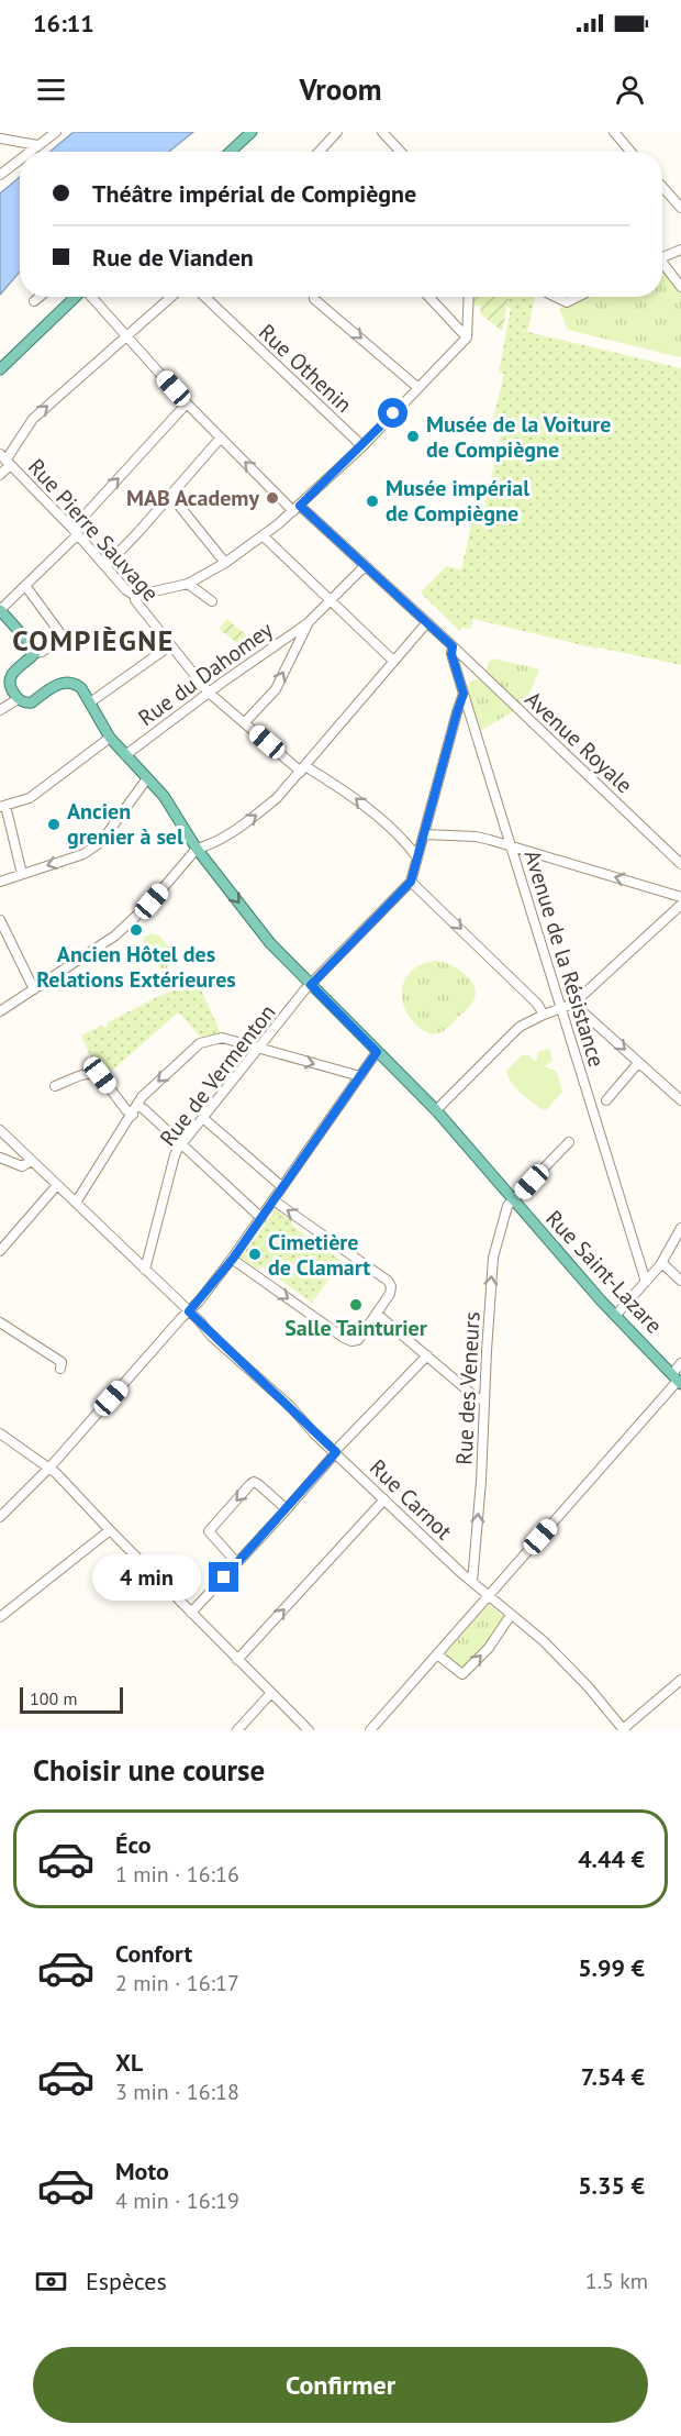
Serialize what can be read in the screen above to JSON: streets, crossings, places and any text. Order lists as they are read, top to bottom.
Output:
{
  "streets": {
    "main road": ["Rue Saint-Lazare"],
    "street": [
      "Rue Othenin",
      "Rue Pierre Sauvage",
      "Rue du Dahomey",
      "Avenue Royale",
      "Avenue de la Résistance",
      "Rue de Vermenton",
      "Rue des Veneurs",
      "Rue Carnot"
    ]
  },
  "crossings": [
    ["Rue Pierre Sauvage", "Rue du Dahomey"],
    ["Rue du Dahomey", "Rue Saint-Lazare"],
    ["Avenue Royale", "Avenue de la Résistance"],
    ["Rue de Vermenton", "Rue Saint-Lazare"],
    ["Rue de Vermenton", "Rue Carnot"],
    ["Rue Saint-Lazare", "Rue des Veneurs"],
    ["Rue des Veneurs", "Rue Carnot"]
  ],
  "one_way": ["Rue des Veneurs"],
  "districts": ["COMPIÈGNE"],
  "places": [
    "Musée de la Voiture de Compiègne",
    "MAB Academy",
    "Musée impérial de Compiègne",
    "Ancien grenier à sel",
    "Ancien Hôtel des Relations Extérieures",
    "Cimetière de Clamart",
    "Salle Tainturier"
  ],
  "scale_bar": "100 m",
  "page": {
    "status": "16:11",
    "header": "Vroom",
    "banner": ["Théâtre impérial de Compiègne", "Rue de Vianden"],
    "bubble": "4 min",
    "scale": "100 m",
    "heading": "Choisir une course",
    "list": [
      {
        "name": "Éco",
        "note": "1 min · 16:16",
        "value": "4.44 €"
      },
      {
        "name": "Confort",
        "note": "2 min · 16:17",
        "value": "5.99 €"
      },
      {
        "name": "XL",
        "note": "3 min · 16:18",
        "value": "7.54 €"
      },
      {
        "name": "Moto",
        "note": "4 min · 16:19",
        "value": "5.35 €"
      }
    ],
    "pay": ["Espèces", "1.5 km"],
    "buttons": "Confirmer"
  }
}
